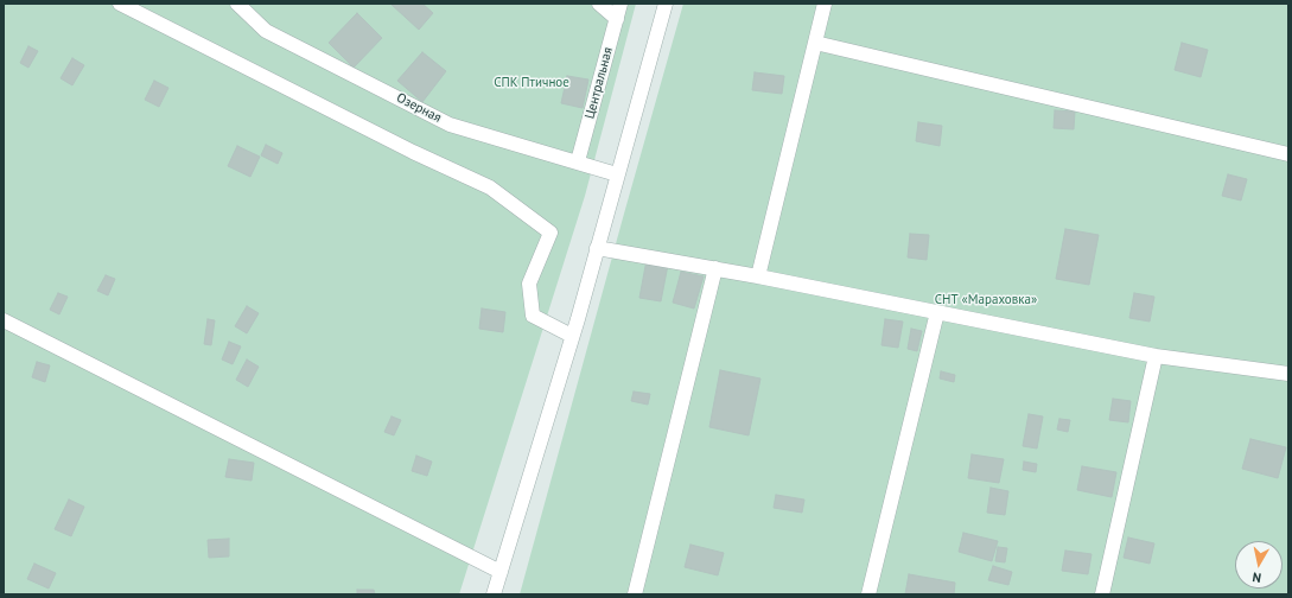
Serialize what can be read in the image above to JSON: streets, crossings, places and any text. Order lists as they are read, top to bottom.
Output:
{
  "streets": {
    "street": ["Центральная", "Озерная"]
  },
  "crossings": [
    ["Центральная", "Озерная"]
  ],
  "parks": ["СПК Птичное", "СНТ «Мараховка»"],
  "north": "bottom"
}
